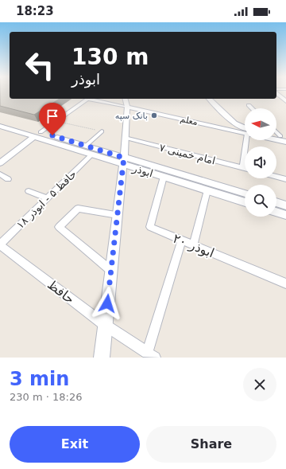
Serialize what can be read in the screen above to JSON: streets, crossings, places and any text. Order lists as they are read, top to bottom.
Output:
{
  "streets": {
    "main road": ["معلم", "ابوذر"],
    "street": [
      "امام خمینی ۷",
      "حافظ ۵ - ابوذر ۱۸",
      "ابوذر ۲۰",
      "حافظ"
    ]
  },
  "crossings": [
    ["ابوذر", "حافظ ۵ - ابوذر ۱۸"],
    ["ابوذر", "ابوذر ۲۰"],
    ["حافظ ۵ - ابوذر ۱۸", "حافظ"]
  ],
  "places": ["بانک سپه"],
  "north": "left",
  "page": {
    "status": "18:23",
    "turn": ["130 m", "ابوذر"],
    "heading": ["3 min", "230 m · 18:26"],
    "buttons": ["Exit", "Share"]
  }
}
